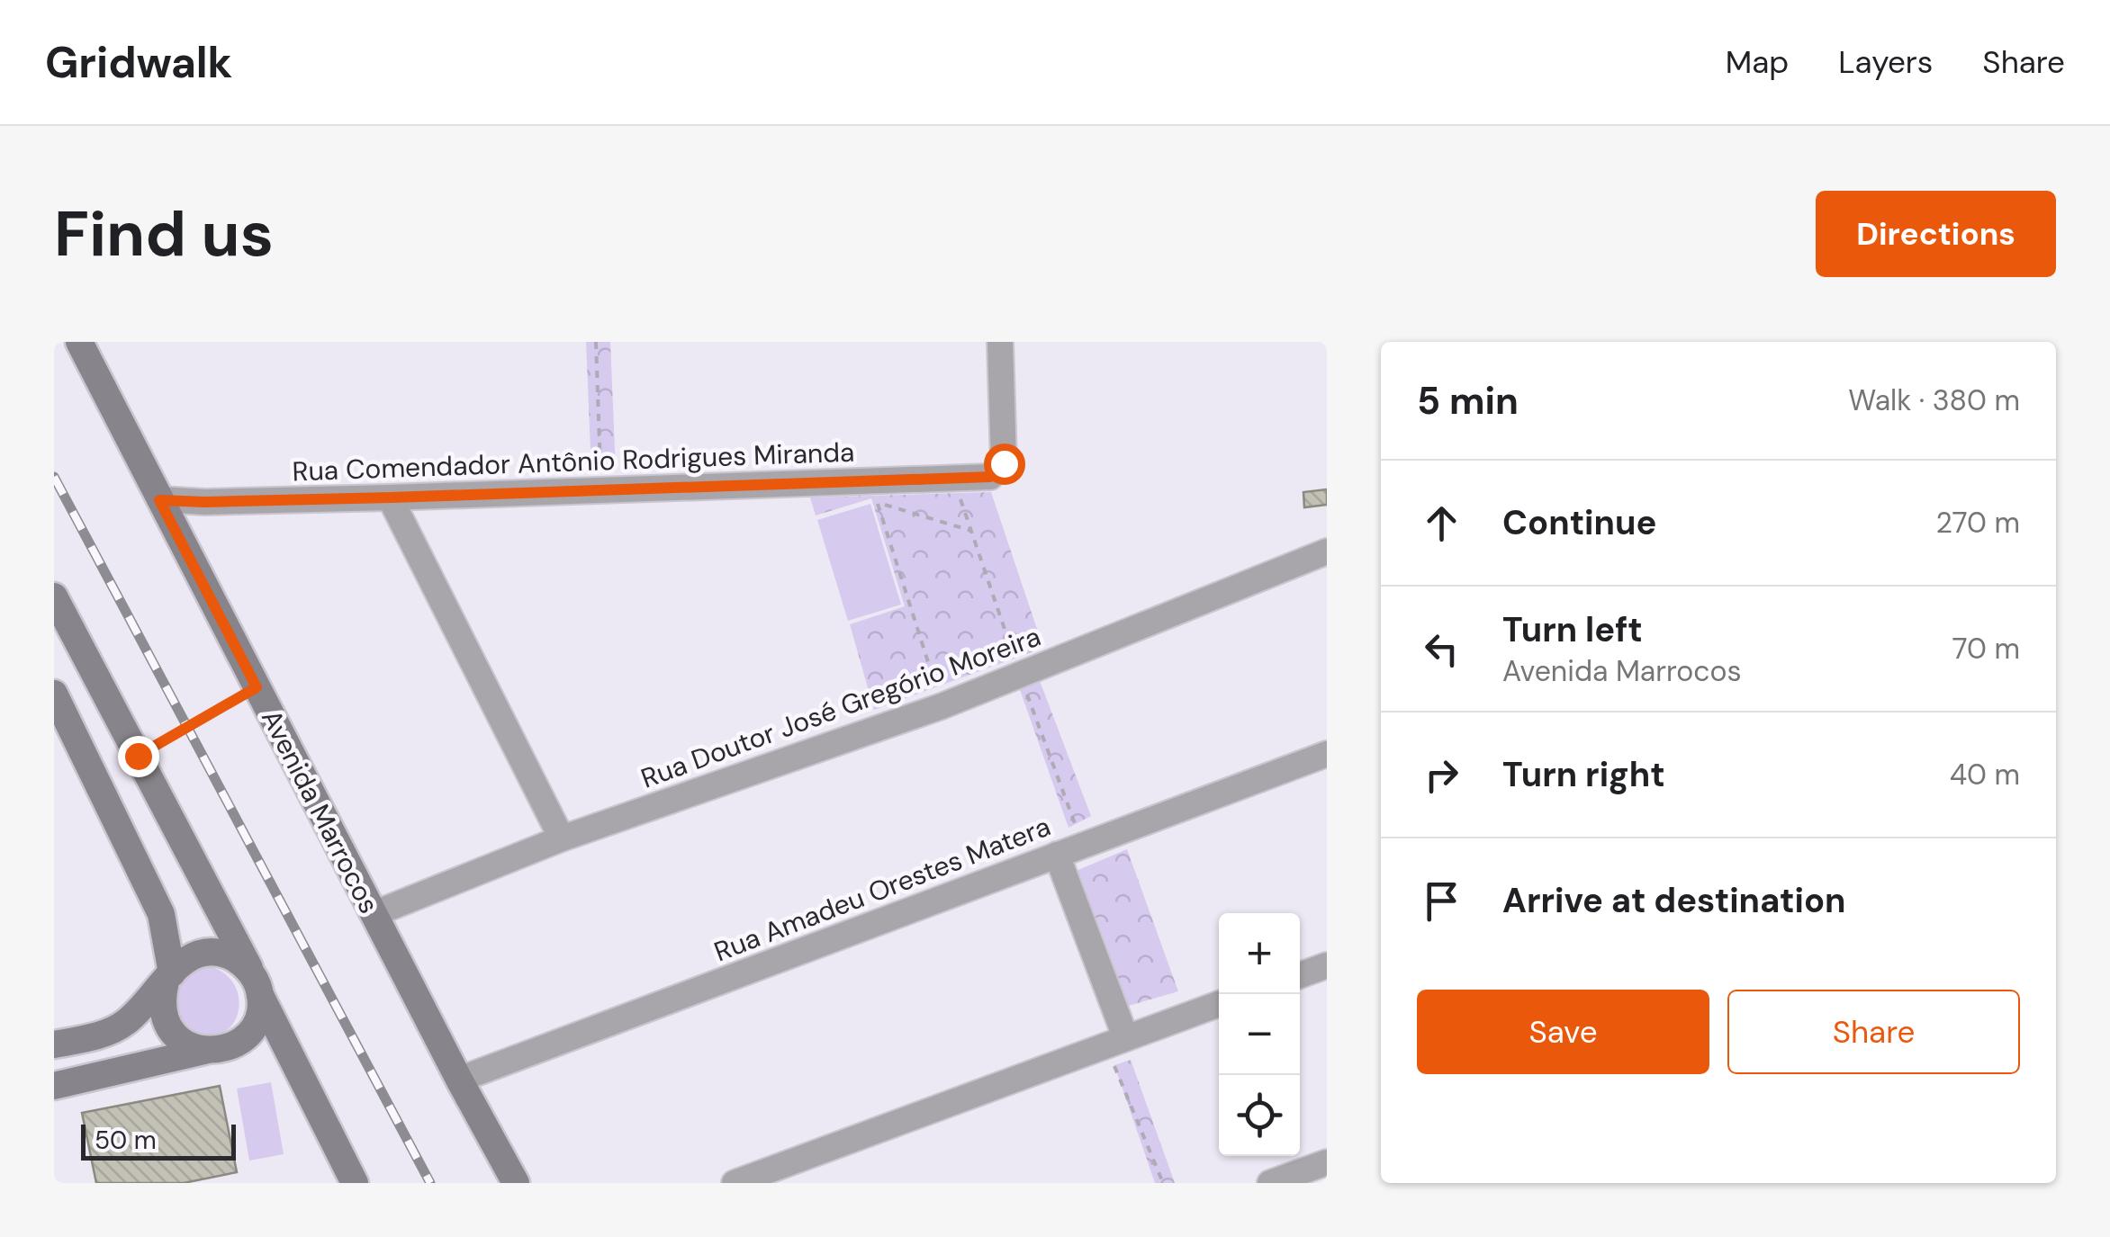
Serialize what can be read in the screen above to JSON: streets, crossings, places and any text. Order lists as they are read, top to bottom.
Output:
{
  "streets": {
    "street": [
      "Rua Comendador Antônio Rodrigues Miranda",
      "Rua Doutor José Gregório Moreira",
      "Avenida Marrocos",
      "Rua Amadeu Orestes Matera"
    ]
  },
  "crossings": [
    ["Rua Comendador Antônio Rodrigues Miranda", "Avenida Marrocos"],
    ["Rua Doutor José Gregório Moreira", "Avenida Marrocos"],
    ["Avenida Marrocos", "Rua Amadeu Orestes Matera"]
  ],
  "scale_bar": "50 m",
  "page": {
    "header": "Gridwalk",
    "nav": ["Map", "Layers", "Share"],
    "buttons": [
      "Directions",
      ["Save", "Share"]
    ],
    "title": "Find us",
    "heading": ["5 min", "Walk · 380 m"],
    "list": [
      ["Continue", "270 m"],
      ["Turn left", "Avenida Marrocos", "70 m"],
      ["Turn right", "40 m"],
      "Arrive at destination"
    ],
    "map_buttons": ["+", "−"],
    "scale": "50 m"
  }
}
